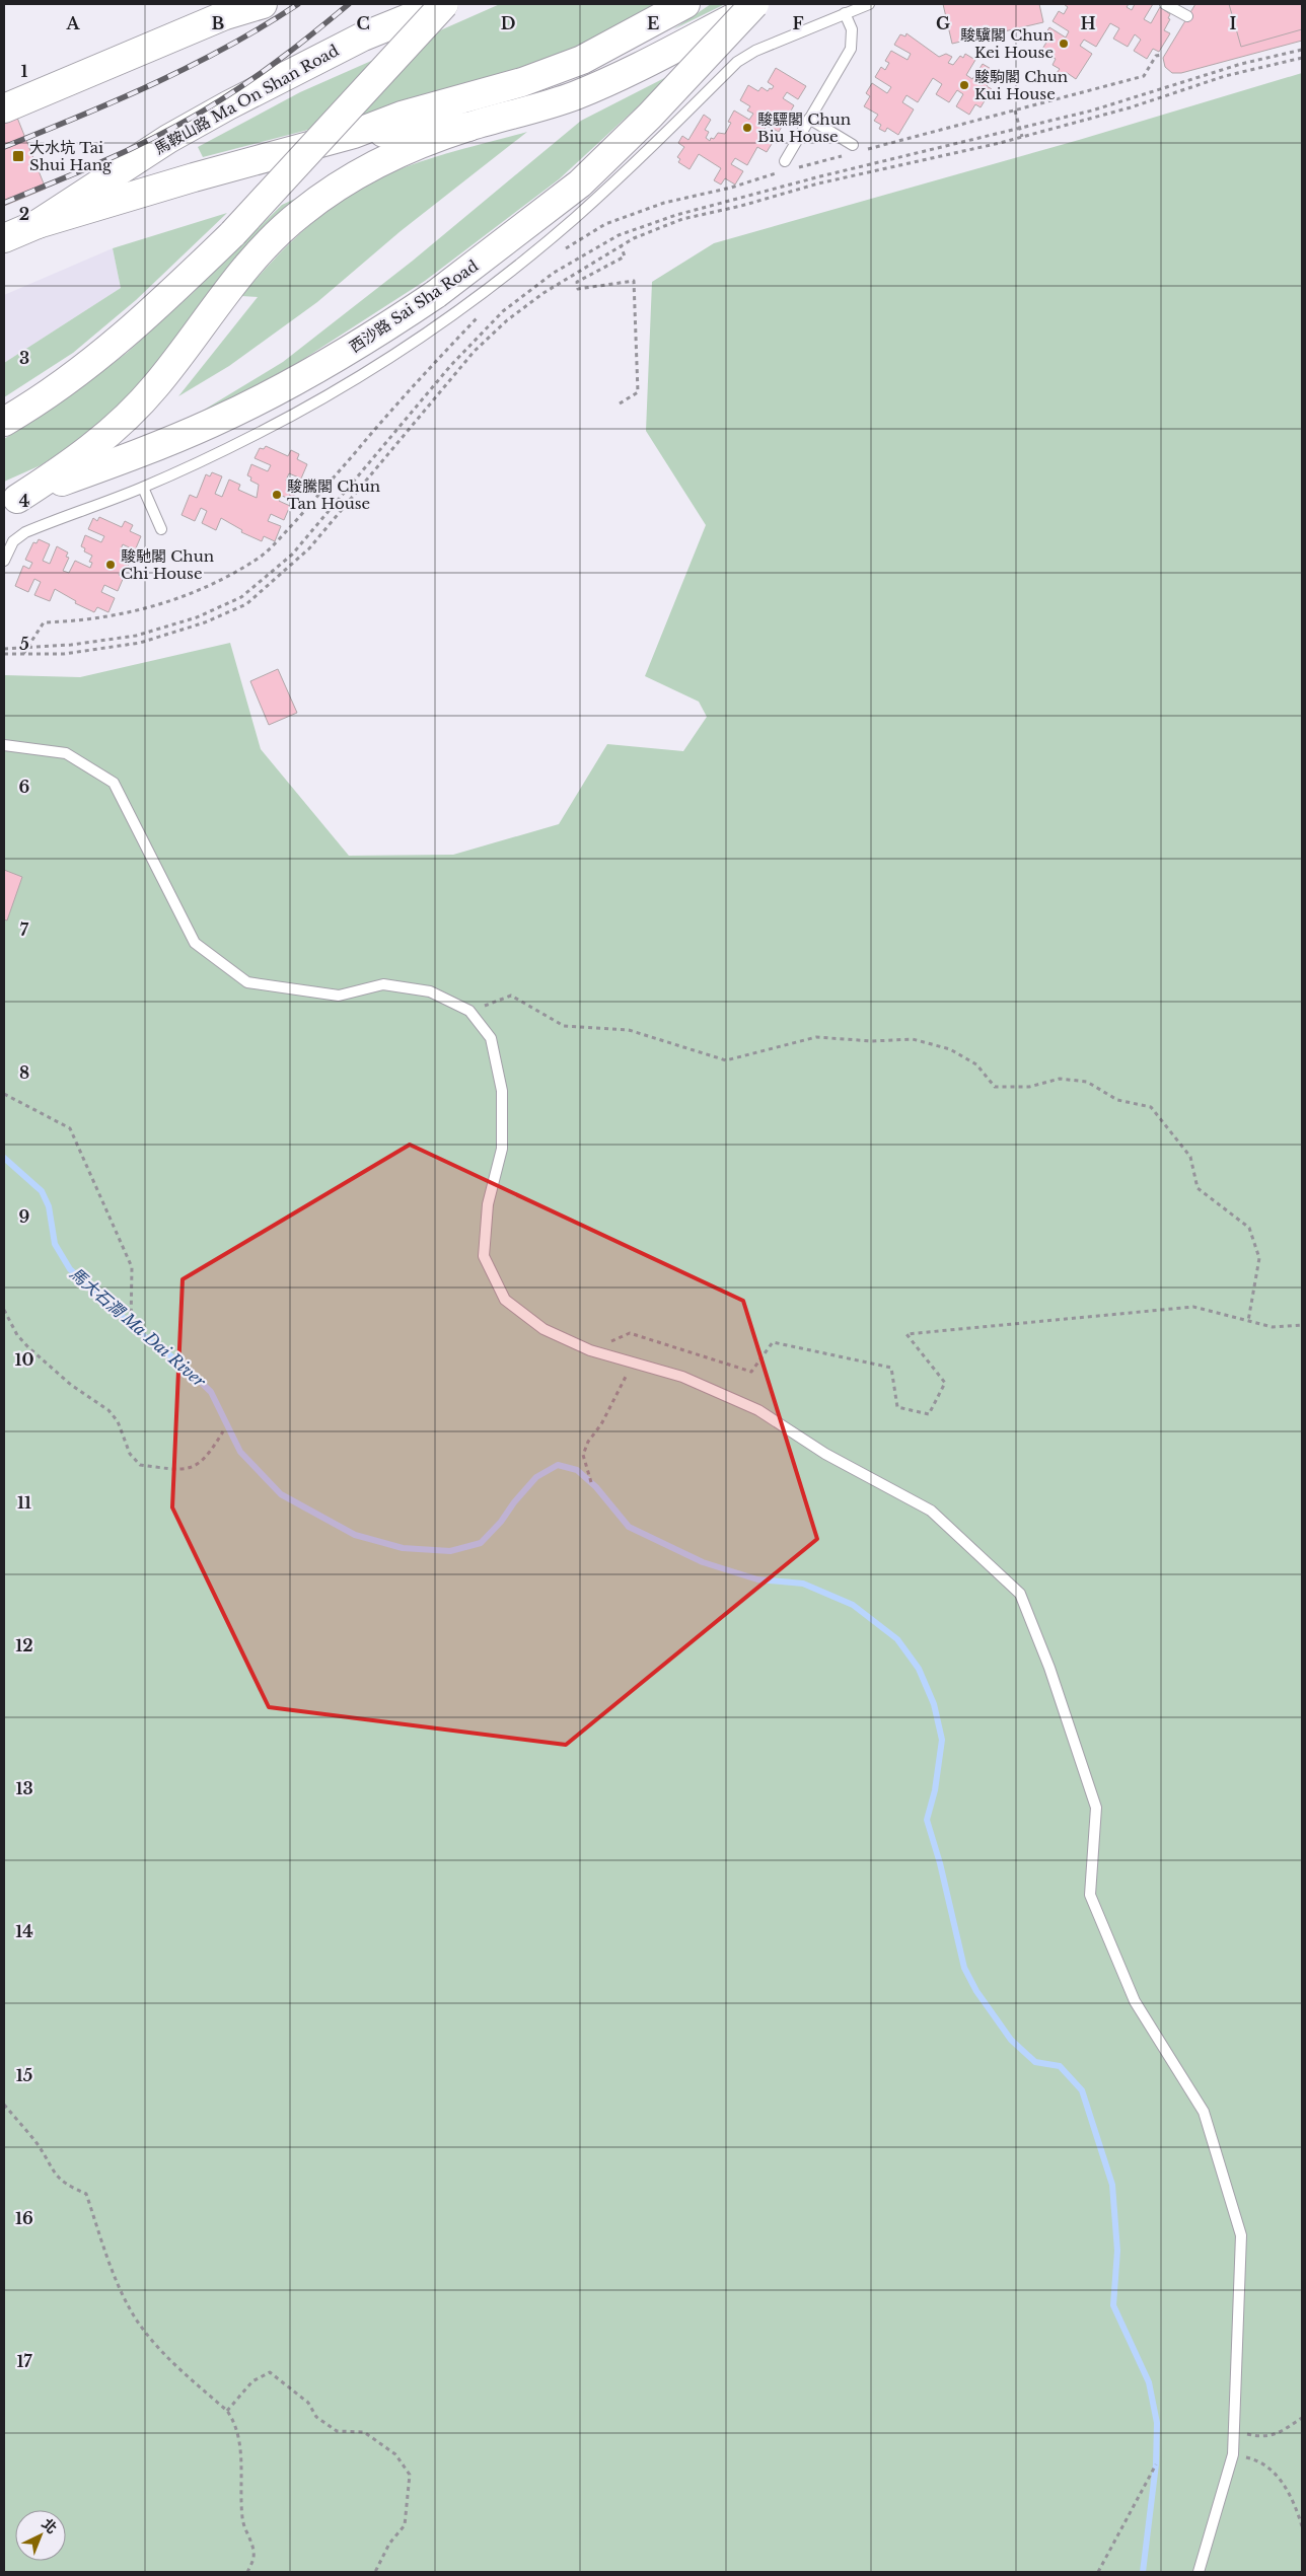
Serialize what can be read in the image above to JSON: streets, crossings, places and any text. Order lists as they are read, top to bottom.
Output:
{
  "streets": {
    "main road": ["馬鞍山路 Ma On Shan Road", "西沙路 Sai Sha Road"]
  },
  "water": ["馬大石澗 Ma Dai River"],
  "places": {
    "other": [
      "駿驥閣 Chun Kei House",
      "駿駒閣 Chun Kui House",
      "駿驃閣 Chun Biu House",
      "駿騰閣 Chun Tan House",
      "駿馳閣 Chun Chi House"
    ],
    "transit": ["大水坑 Tai Shui Hang"]
  },
  "north": "top right",
  "grid": {
    "columns": [
      "A",
      "B",
      "C",
      "D",
      "E",
      "F",
      "G",
      "H",
      "I"
    ],
    "rows": [
      "1",
      "2",
      "3",
      "4",
      "5",
      "6",
      "7",
      "8",
      "9",
      "10",
      "11",
      "12",
      "13",
      "14",
      "15",
      "16",
      "17"
    ]
  }
}
